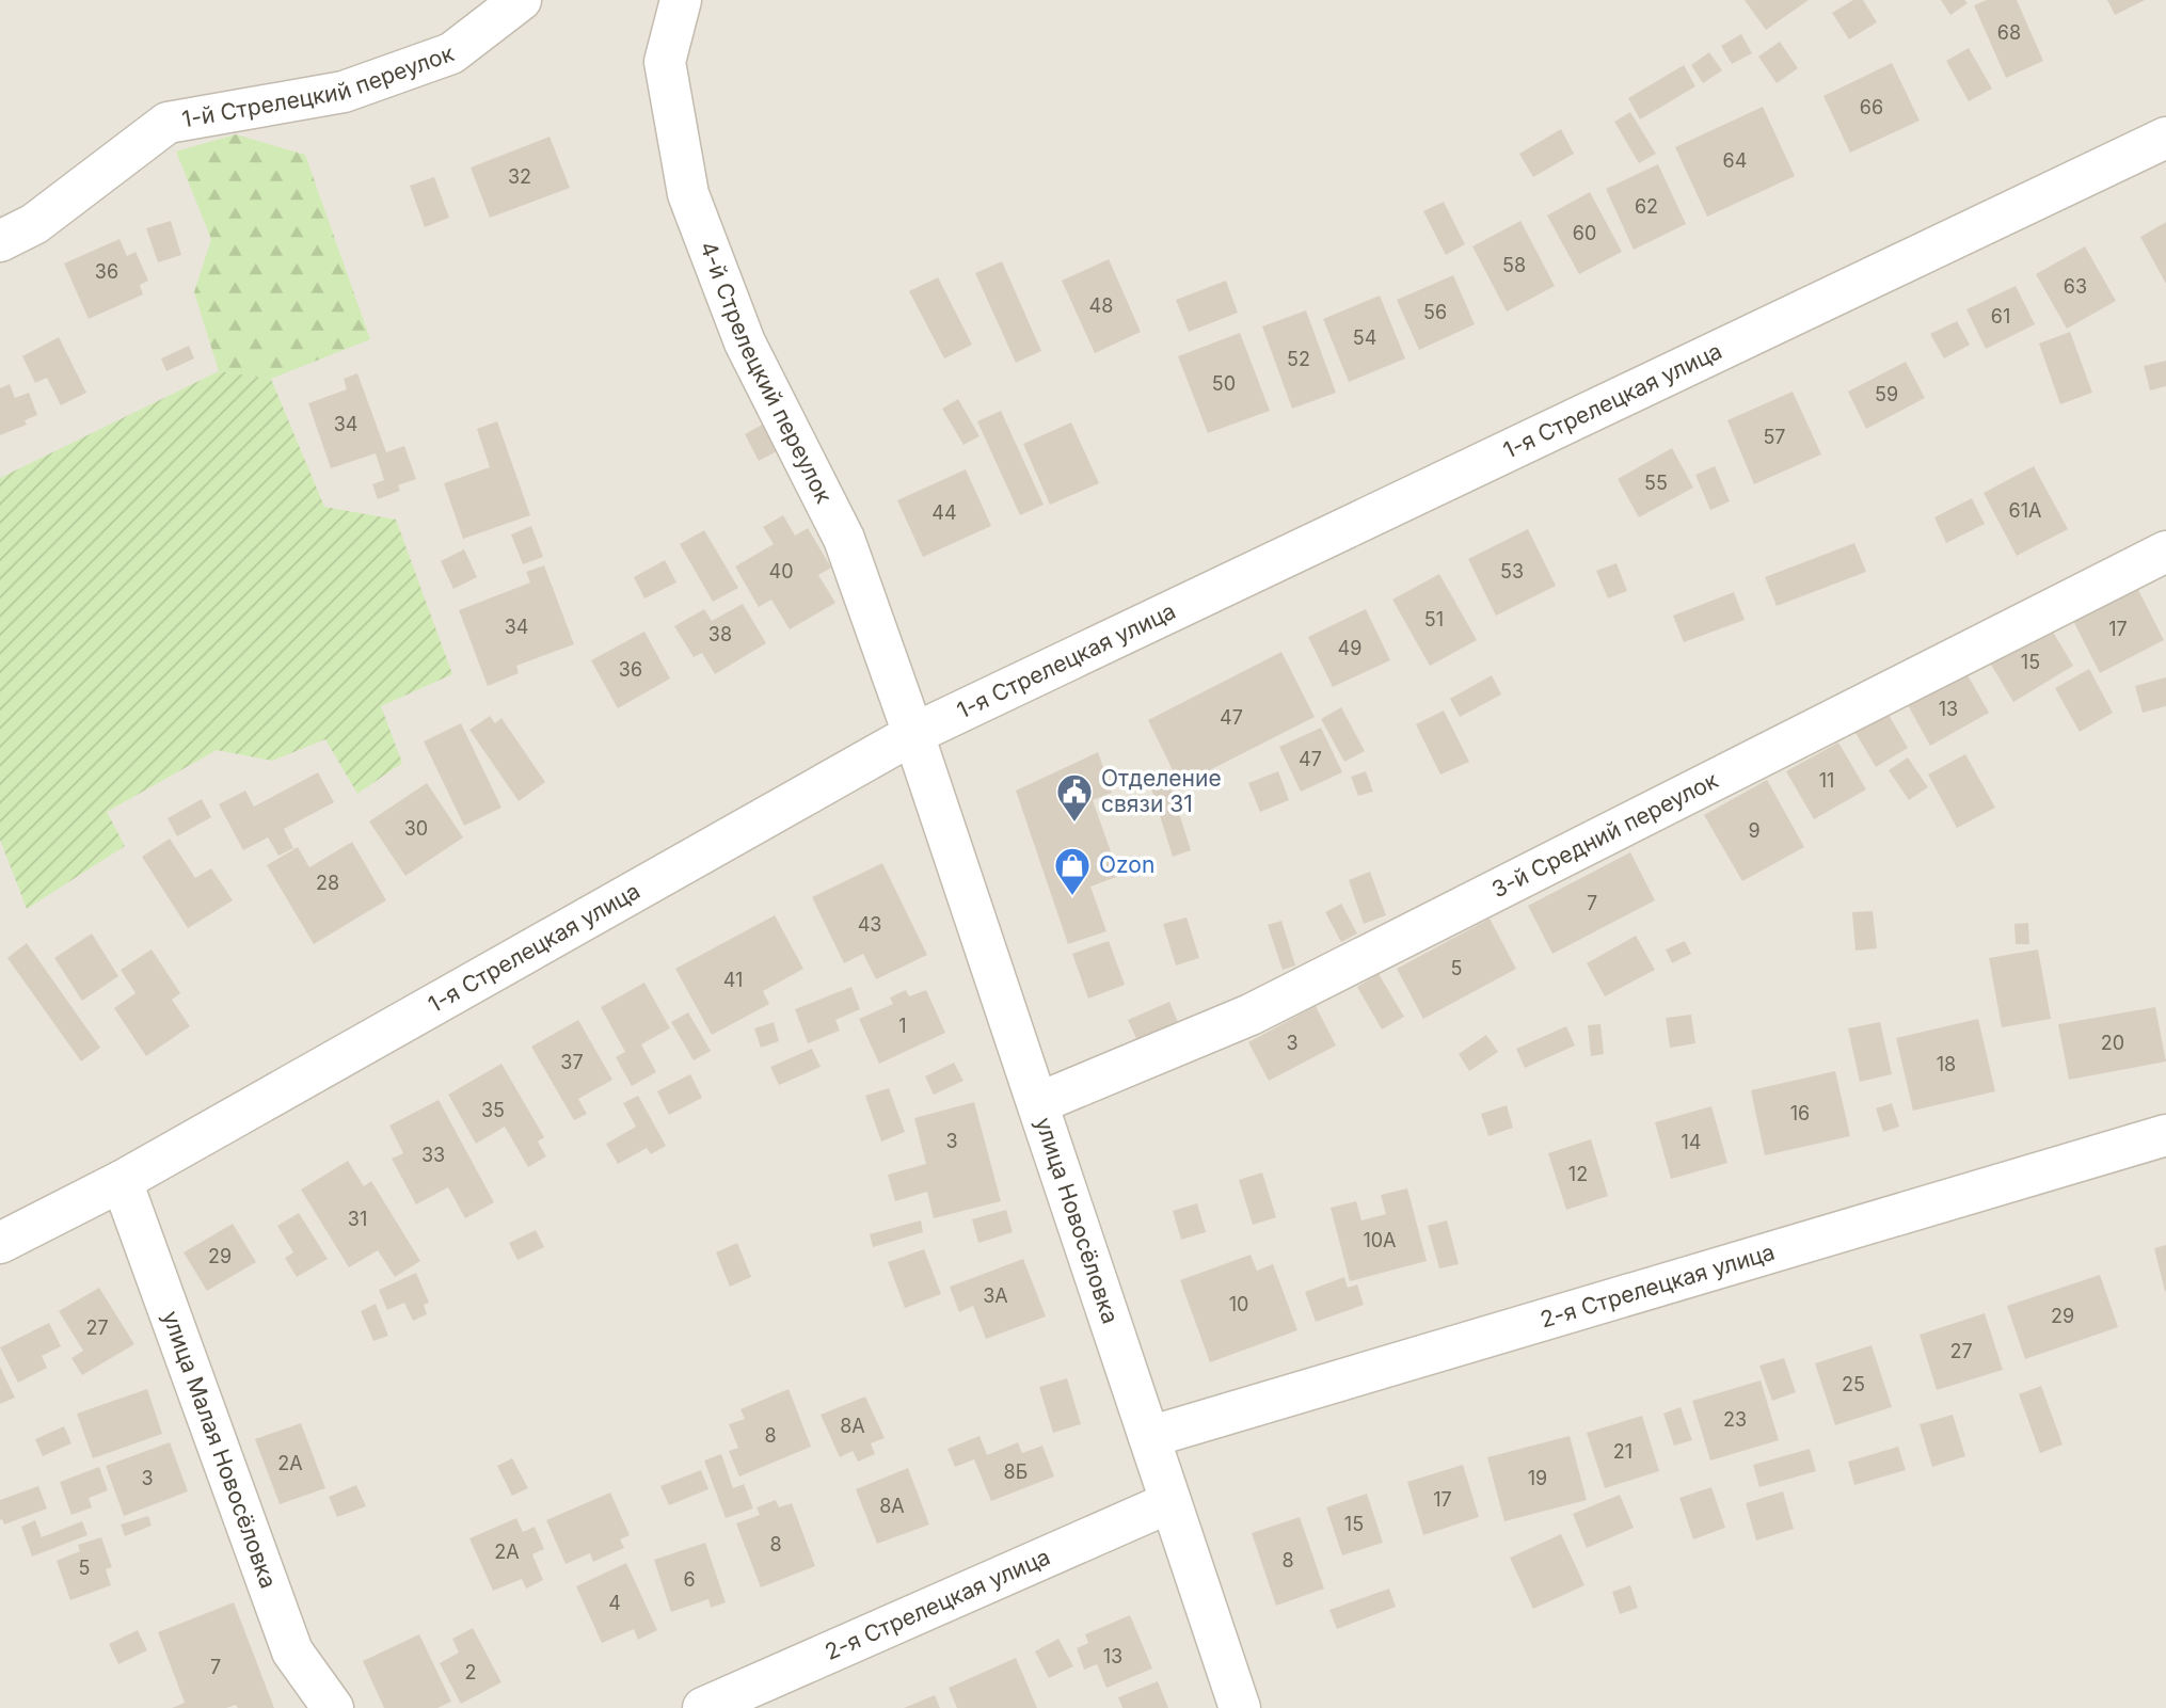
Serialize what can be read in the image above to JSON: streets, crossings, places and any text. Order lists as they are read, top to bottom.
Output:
{
  "streets": {
    "street": [
      "1-й Стрелецкий переулок",
      "4-й Стрелецкий переулок",
      "1-я Стрелецкая улица",
      "3-й Средний переулок",
      "улица Новосёловка",
      "2-я Стрелецкая улица",
      "улица Малая Новосёловка"
    ]
  },
  "crossings": [
    ["4-й Стрелецкий переулок", "1-я Стрелецкая улица"],
    ["4-й Стрелецкий переулок", "улица Новосёловка"],
    ["1-я Стрелецкая улица", "улица Новосёловка"],
    ["1-я Стрелецкая улица", "улица Малая Новосёловка"],
    ["3-й Средний переулок", "улица Новосёловка"],
    ["улица Новосёловка", "2-я Стрелецкая улица"]
  ],
  "places": {
    "public building": ["Отделение связи 31"],
    "shop": ["Ozon"]
  },
  "house_numbers": [
    "68",
    "66",
    "64",
    "32",
    "62",
    "60",
    "58",
    "36",
    "63",
    "48",
    "56",
    "61",
    "54",
    "52",
    "50",
    "59",
    "34",
    "57",
    "55",
    "61А",
    "44",
    "40",
    "53",
    "51",
    "34",
    "17",
    "38",
    "49",
    "15",
    "36",
    "13",
    "47",
    "47",
    "11",
    "30",
    "9",
    "28",
    "7",
    "43",
    "5",
    "41",
    "1",
    "3",
    "20",
    "37",
    "18",
    "35",
    "16",
    "3",
    "14",
    "33",
    "12",
    "31",
    "10А",
    "29",
    "3А",
    "10",
    "29",
    "27",
    "27",
    "25",
    "23",
    "8А",
    "8",
    "21",
    "2А",
    "8Б",
    "3",
    "19",
    "17",
    "8А",
    "15",
    "8",
    "2А",
    "8",
    "5",
    "6",
    "4",
    "13",
    "7",
    "2"
  ]
}
